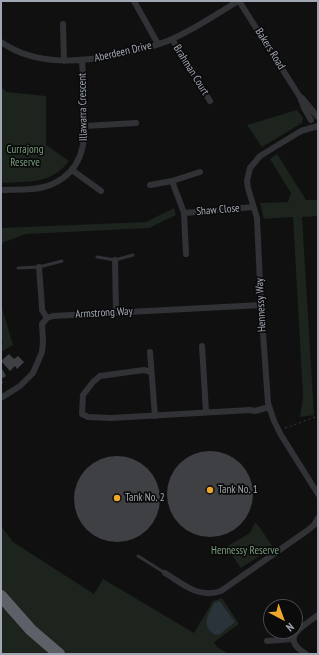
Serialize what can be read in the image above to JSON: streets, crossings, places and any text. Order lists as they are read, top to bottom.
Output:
{
  "streets": {
    "street": [
      "Bakers Road",
      "Aberdeen Drive",
      "Brahman Court",
      "Illawarra Crescent",
      "Shaw Close",
      "Hennessy Way",
      "Armstrong Way"
    ]
  },
  "crossings": [
    ["Bakers Road", "Aberdeen Drive"],
    ["Bakers Road", "Hennessy Way"],
    ["Aberdeen Drive", "Brahman Court"],
    ["Aberdeen Drive", "Illawarra Crescent"],
    ["Shaw Close", "Hennessy Way"],
    ["Hennessy Way", "Armstrong Way"]
  ],
  "parks": ["Currajong Reserve", "Hennessy Reserve"],
  "places": ["Tank No. 1", "Tank No. 2"],
  "north": "bottom right"
}
